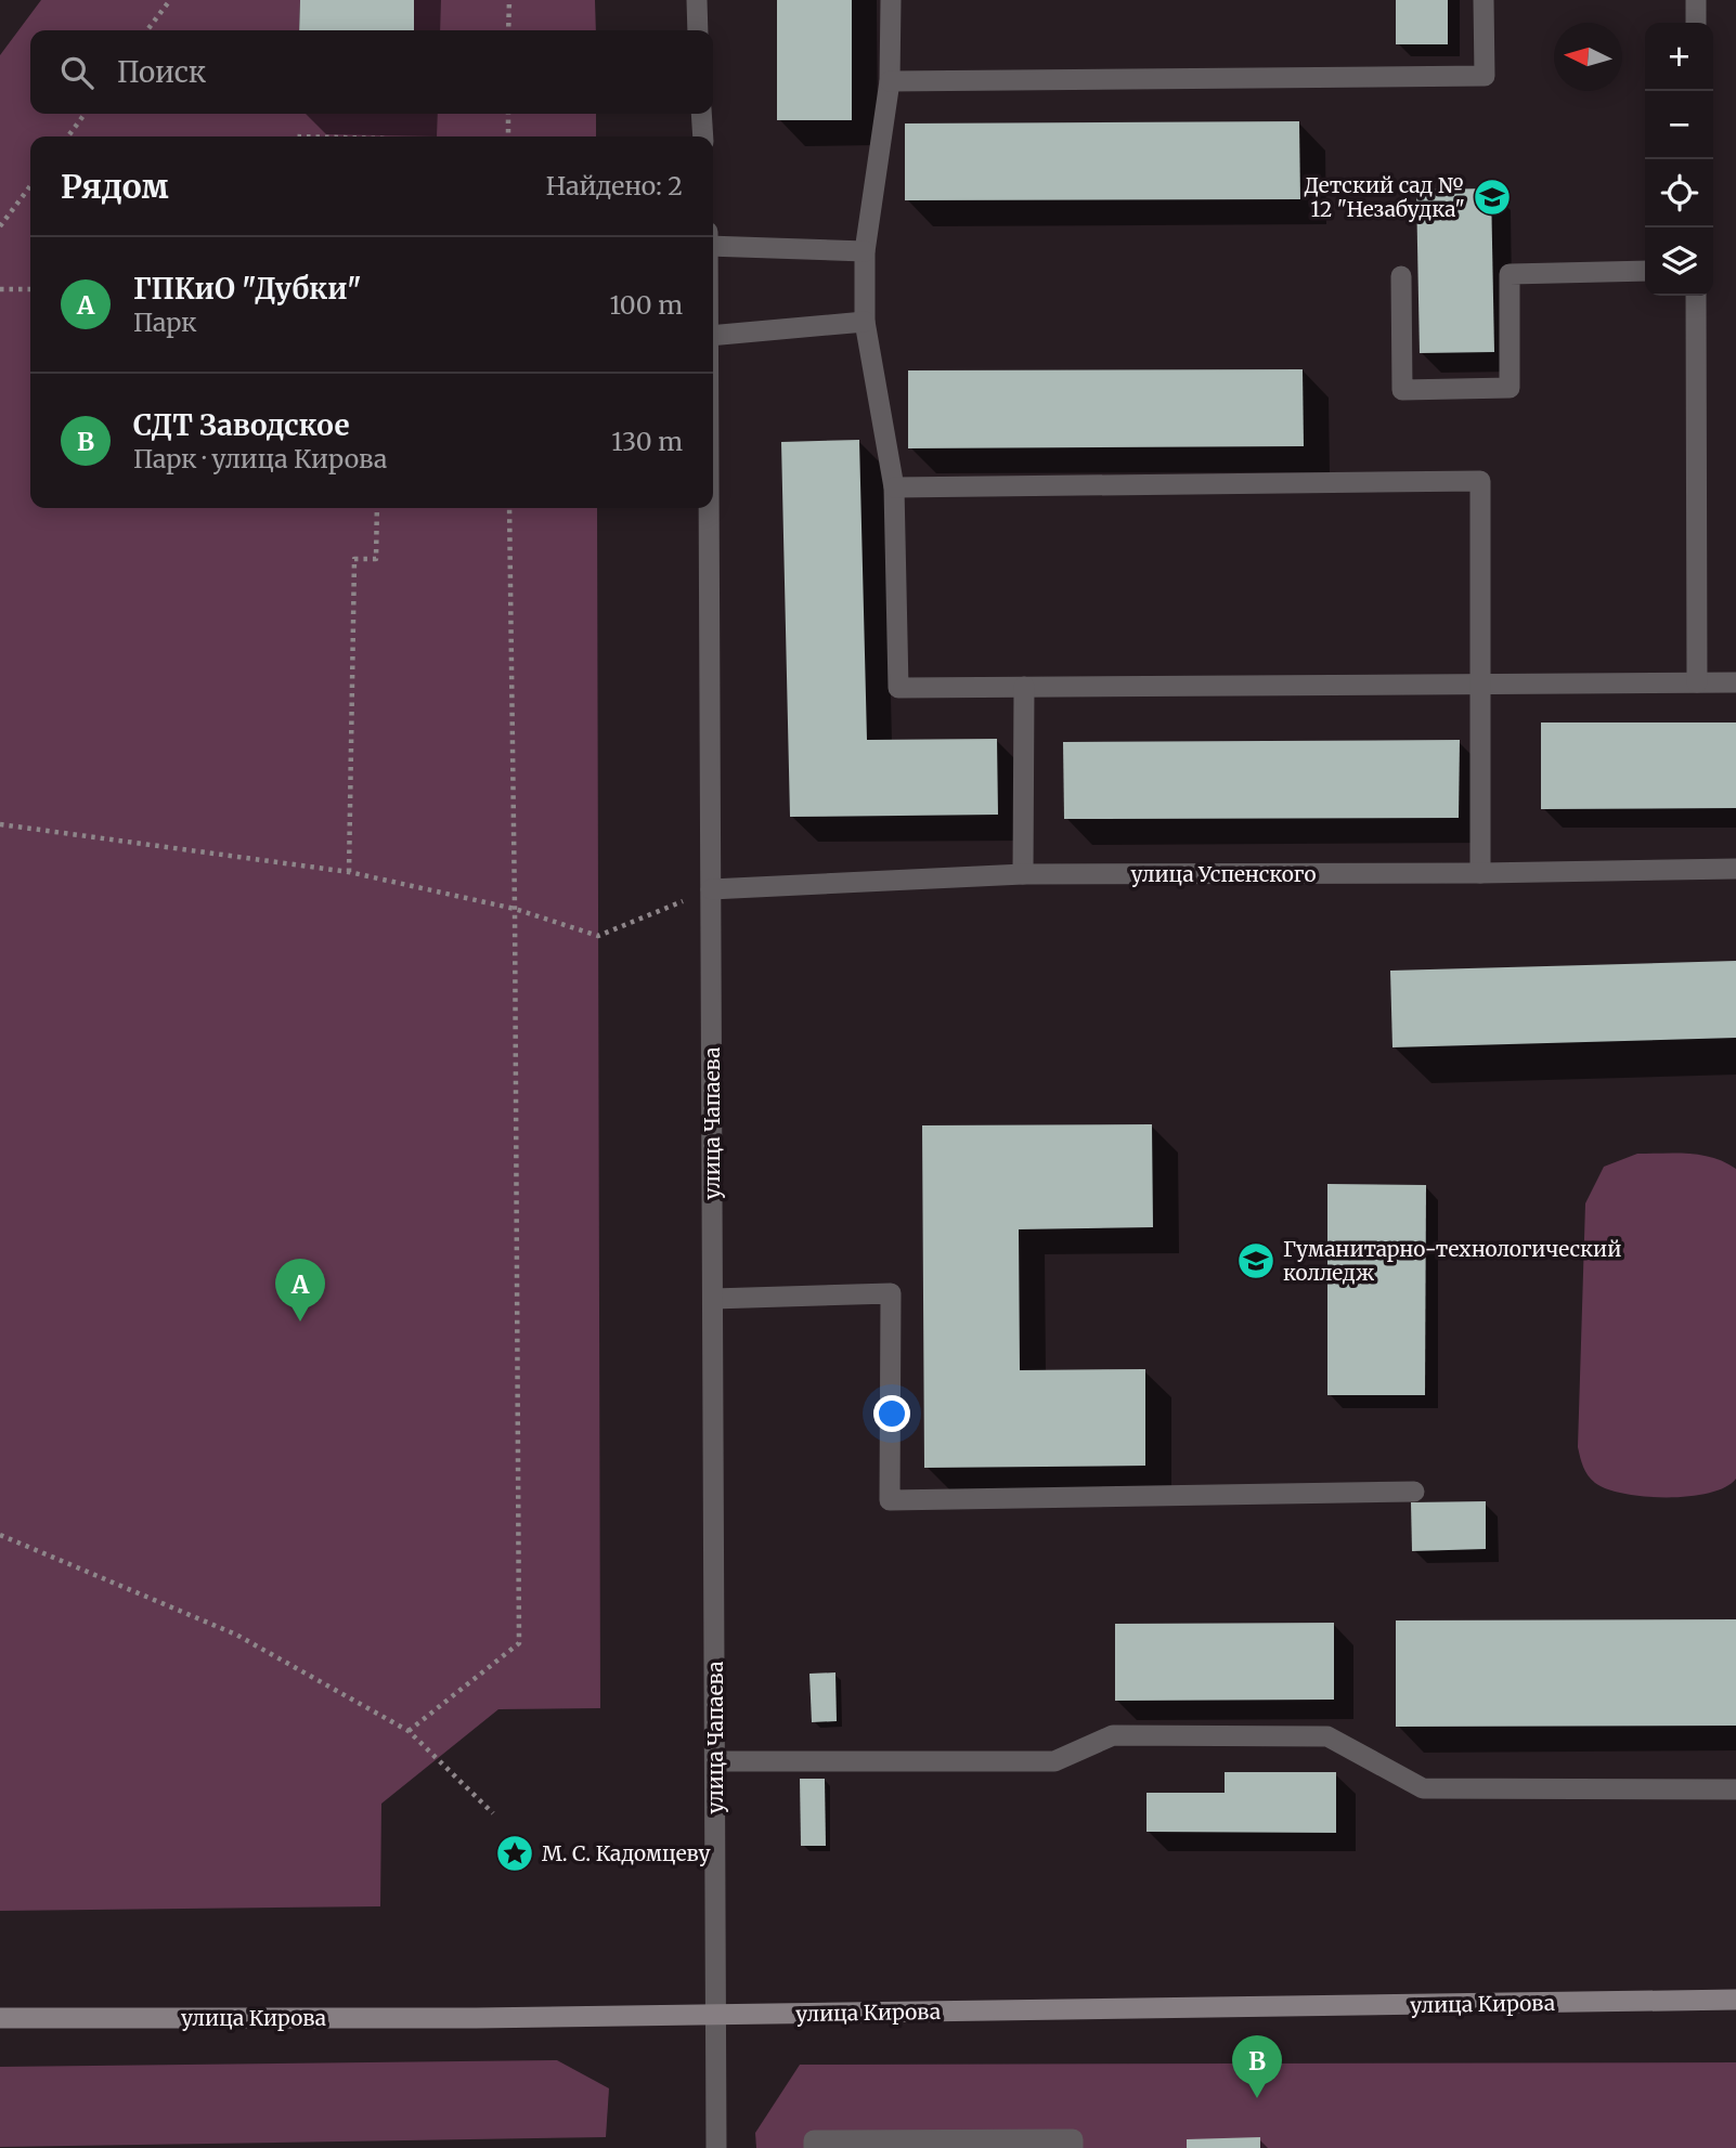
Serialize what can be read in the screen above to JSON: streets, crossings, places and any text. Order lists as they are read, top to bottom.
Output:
{
  "streets": {
    "main road": ["улица Кирова"],
    "street": ["улица Успенского", "улица Чапаева"]
  },
  "crossings": [
    ["улица Успенского", "улица Чапаева"],
    ["улица Чапаева", "улица Кирова"]
  ],
  "places": {
    "school or university": ["Детский сад № 12 \"Незабудка\"", "Гуманитарно-технологический колледж"],
    "place": ["М. С. Кадомцеву"]
  },
  "north": "left",
  "page": {
    "map_buttons": ["+", "−"],
    "search": "Поиск",
    "heading": ["Рядом", "Найдено: 2"],
    "list": [
      {
        "mark": "A",
        "name": "ГПКиО \"Дубки\"",
        "note": "Парк",
        "value": "100 m"
      },
      {
        "mark": "B",
        "name": "СДТ Заводское",
        "note": "Парк · улица Кирова",
        "value": "130 m"
      }
    ],
    "pins": ["A", "B"]
  }
}
